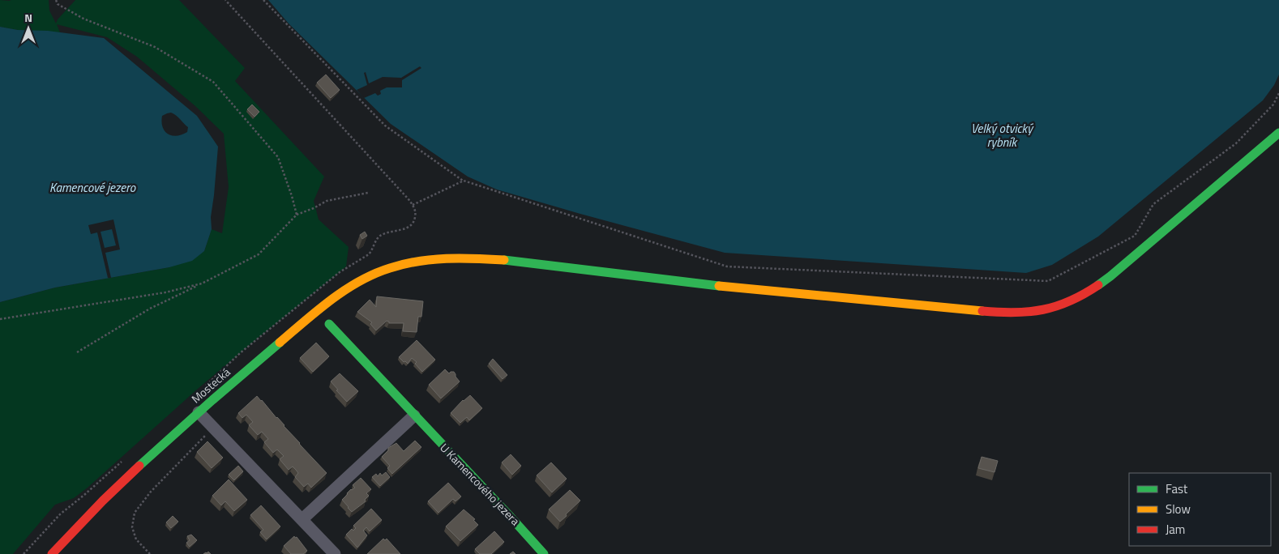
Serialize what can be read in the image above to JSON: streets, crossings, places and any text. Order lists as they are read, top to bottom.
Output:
{
  "streets": {
    "street": ["Mostecká", "U Kamencového jezera"]
  },
  "water": ["Velký otvický rybník", "Kamencové jezero"],
  "legend": ["Fast", "Slow", "Jam"],
  "north": "top"
}
